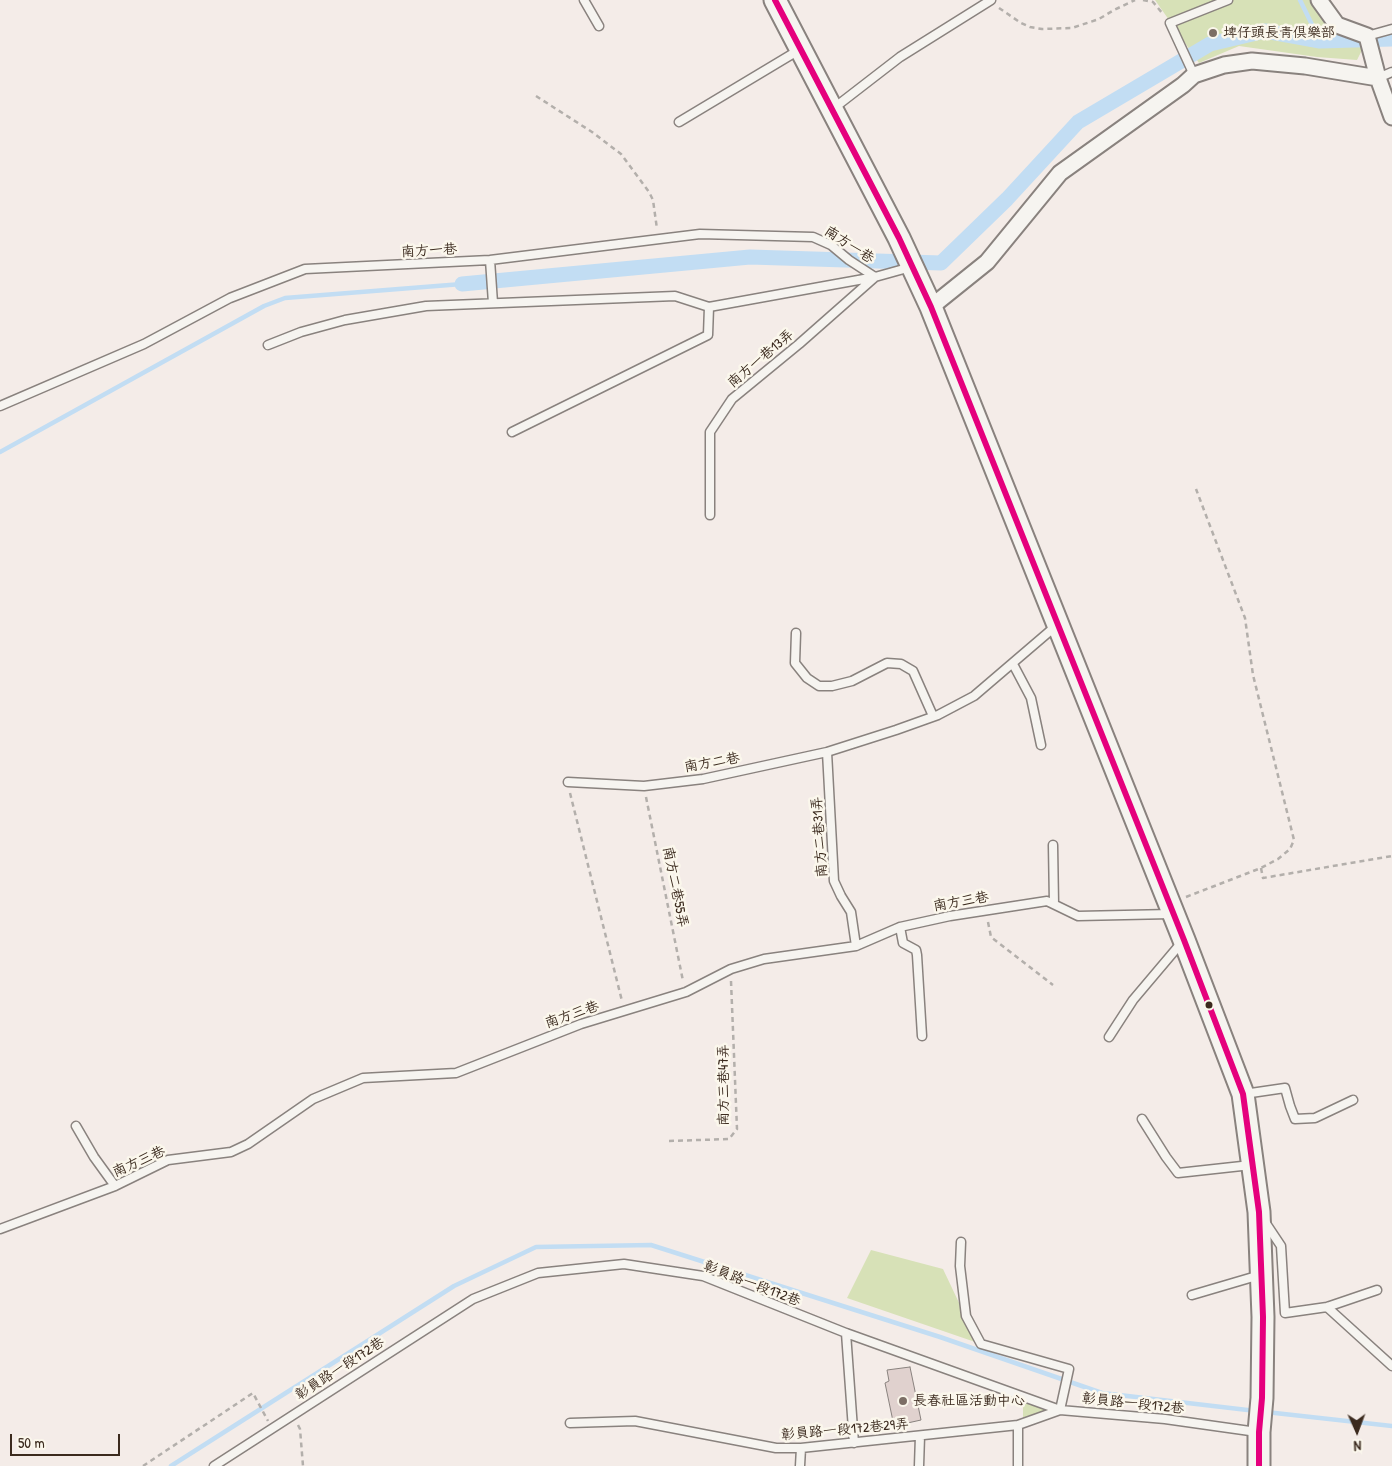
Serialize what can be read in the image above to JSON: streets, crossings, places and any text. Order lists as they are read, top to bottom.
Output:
{
  "streets": {
    "lane": [
      "南方一巷",
      "南方一巷13弄",
      "南方二巷",
      "南方二巷31弄",
      "南方三巷",
      "彰員路一段172巷",
      "彰員路一段172巷29弄"
    ],
    "path": ["南方二巷55弄", "南方三巷47弄"]
  },
  "crossings": [
    ["南方一巷", "南方一巷13弄"],
    ["南方二巷", "南方二巷31弄"],
    ["南方二巷", "南方二巷55弄"],
    ["南方二巷31弄", "南方三巷"],
    ["南方二巷55弄", "南方三巷"],
    ["南方三巷", "南方三巷47弄"],
    ["彰員路一段172巷", "彰員路一段172巷29弄"]
  ],
  "places": ["埤仔頭長青俱樂部", "長春社區活動中心"],
  "scale_bar": "50 m",
  "north": "bottom"
}
